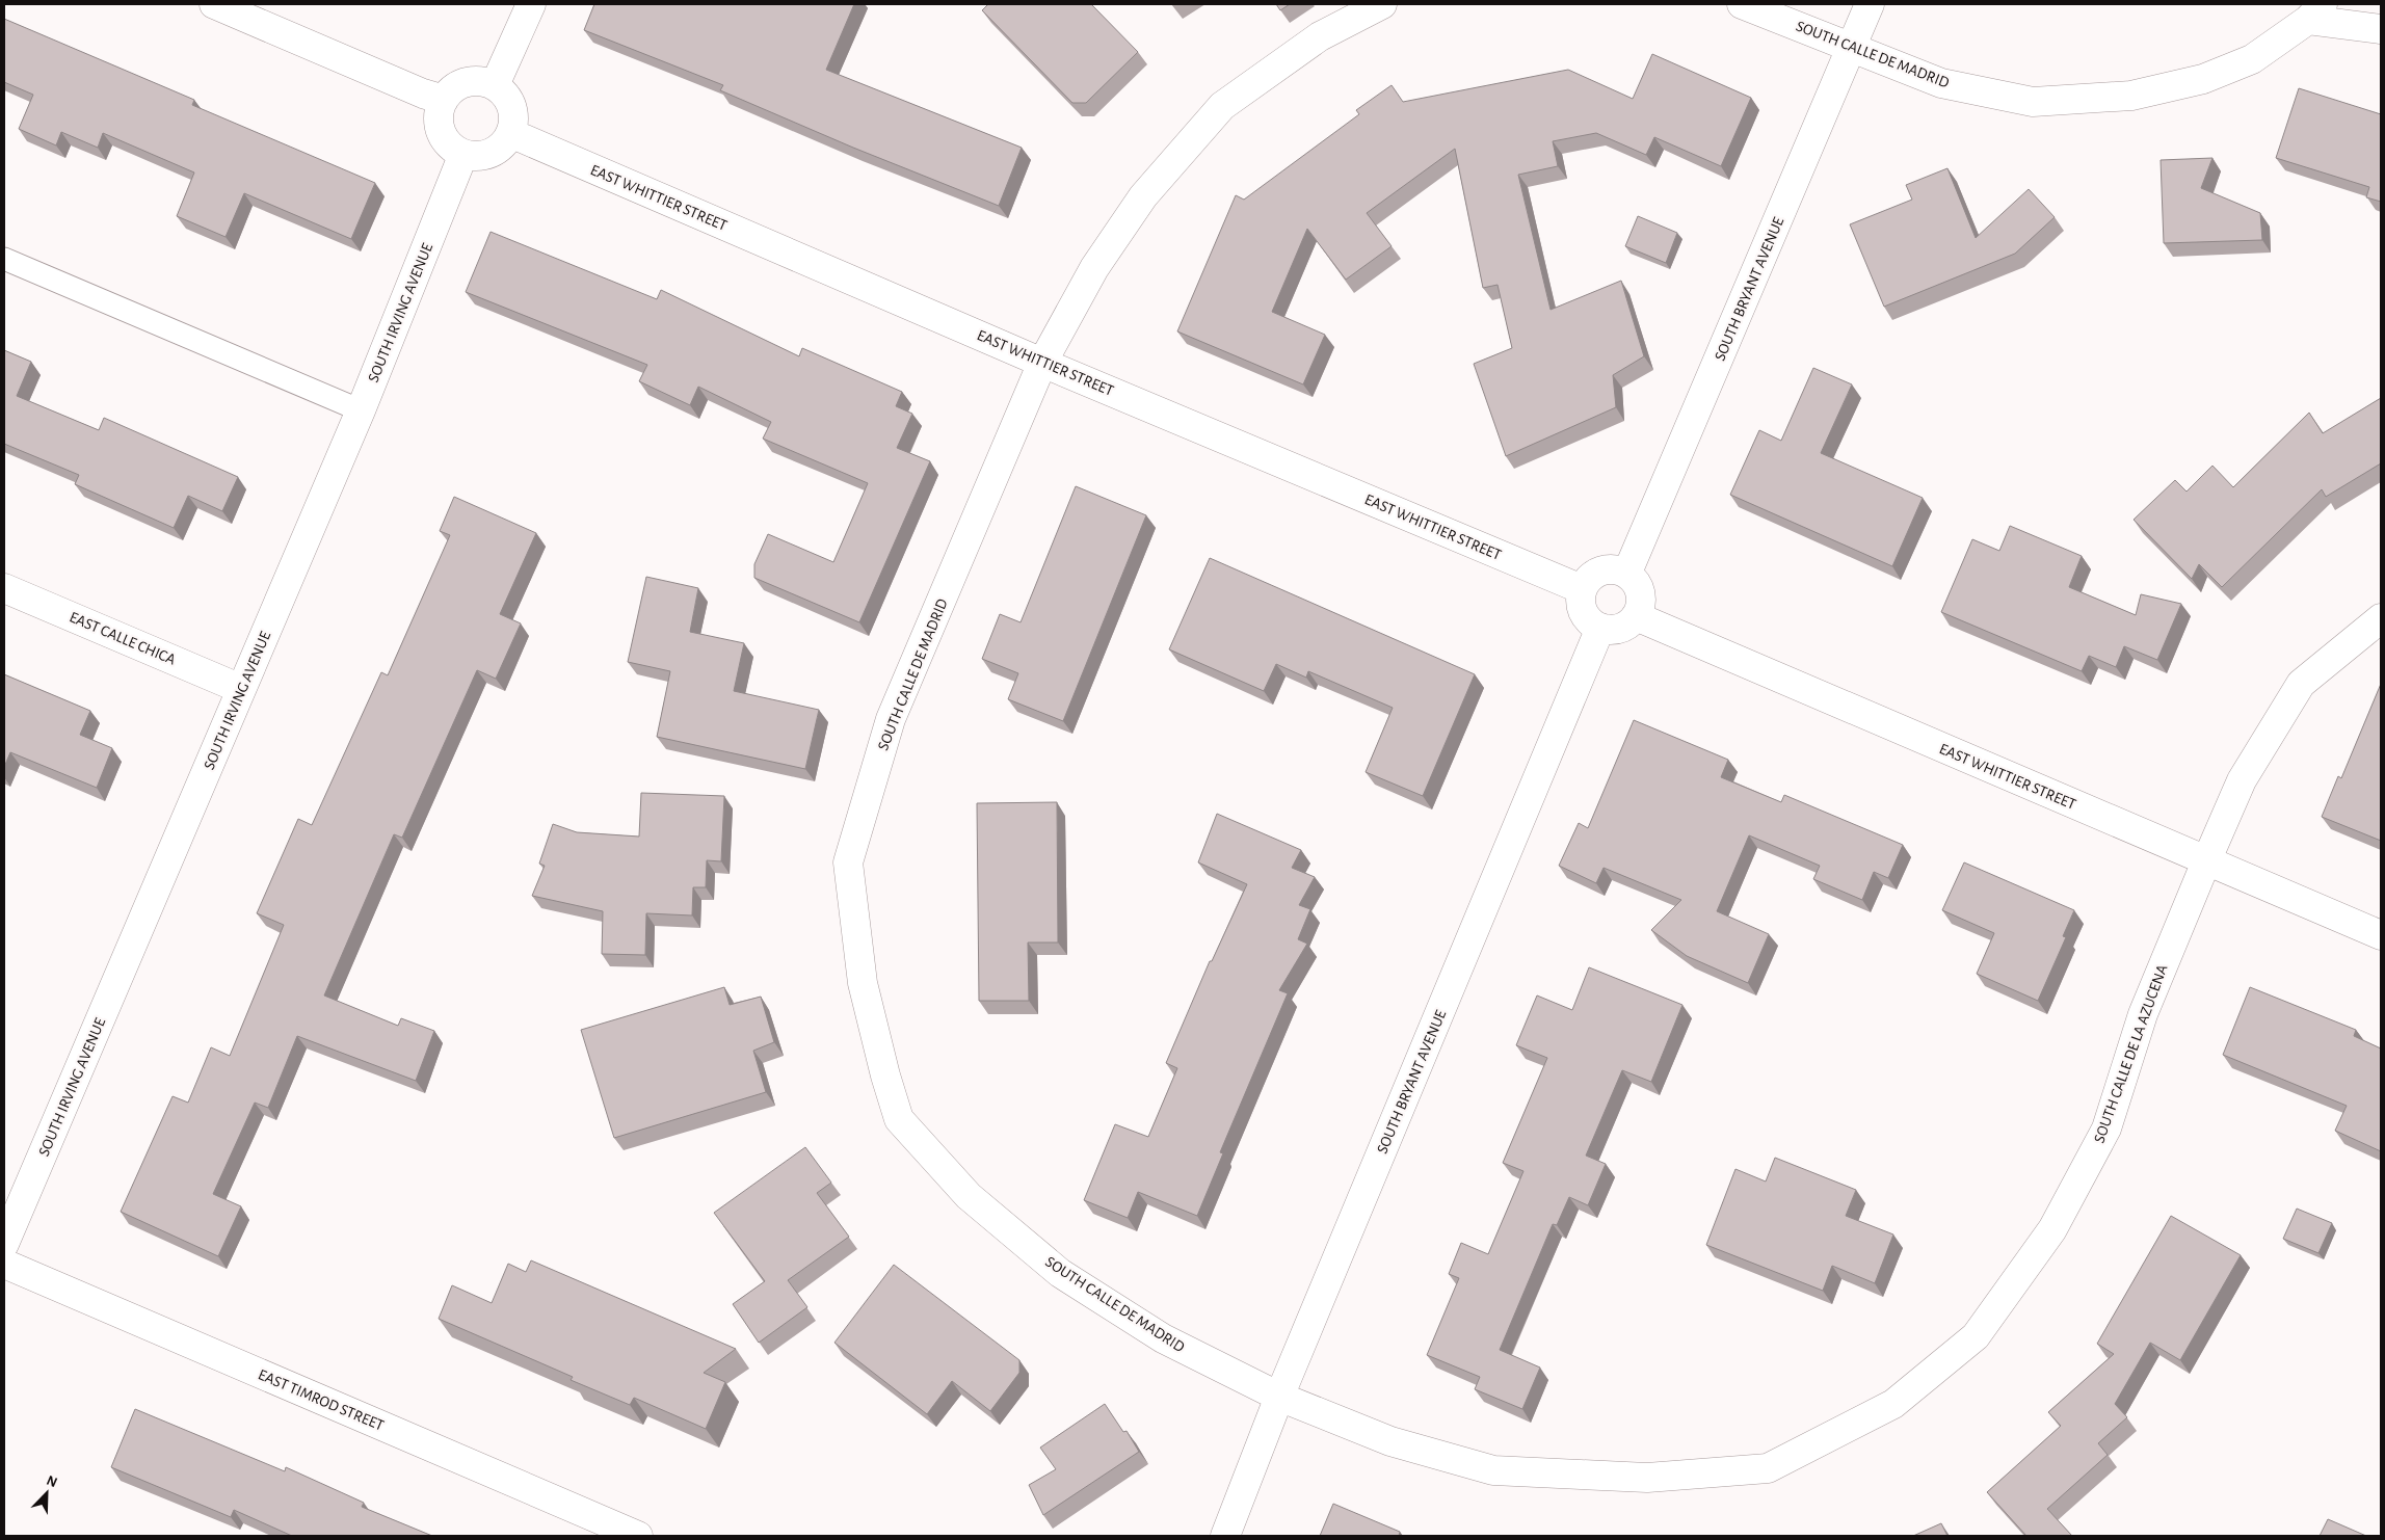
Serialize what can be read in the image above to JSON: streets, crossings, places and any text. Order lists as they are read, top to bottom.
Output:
{
  "streets": {
    "street": [
      "SOUTH CALLE DE MADRID",
      "EAST WHITTIER STREET",
      "SOUTH BRYANT AVENUE",
      "SOUTH IRVING AVENUE",
      "EAST CALLE CHICA",
      "SOUTH CALLE DE LA AZUCENA",
      "EAST TIMROD STREET"
    ]
  },
  "crossings": [
    ["SOUTH CALLE DE MADRID", "EAST WHITTIER STREET"],
    ["SOUTH CALLE DE MADRID", "SOUTH BRYANT AVENUE"],
    ["SOUTH CALLE DE MADRID", "SOUTH CALLE DE LA AZUCENA"],
    ["EAST WHITTIER STREET", "SOUTH BRYANT AVENUE"],
    ["EAST WHITTIER STREET", "SOUTH IRVING AVENUE"],
    ["EAST WHITTIER STREET", "SOUTH CALLE DE LA AZUCENA"],
    ["SOUTH BRYANT AVENUE", "SOUTH CALLE DE LA AZUCENA"],
    ["SOUTH IRVING AVENUE", "EAST CALLE CHICA"]
  ],
  "north": "top right"
}
